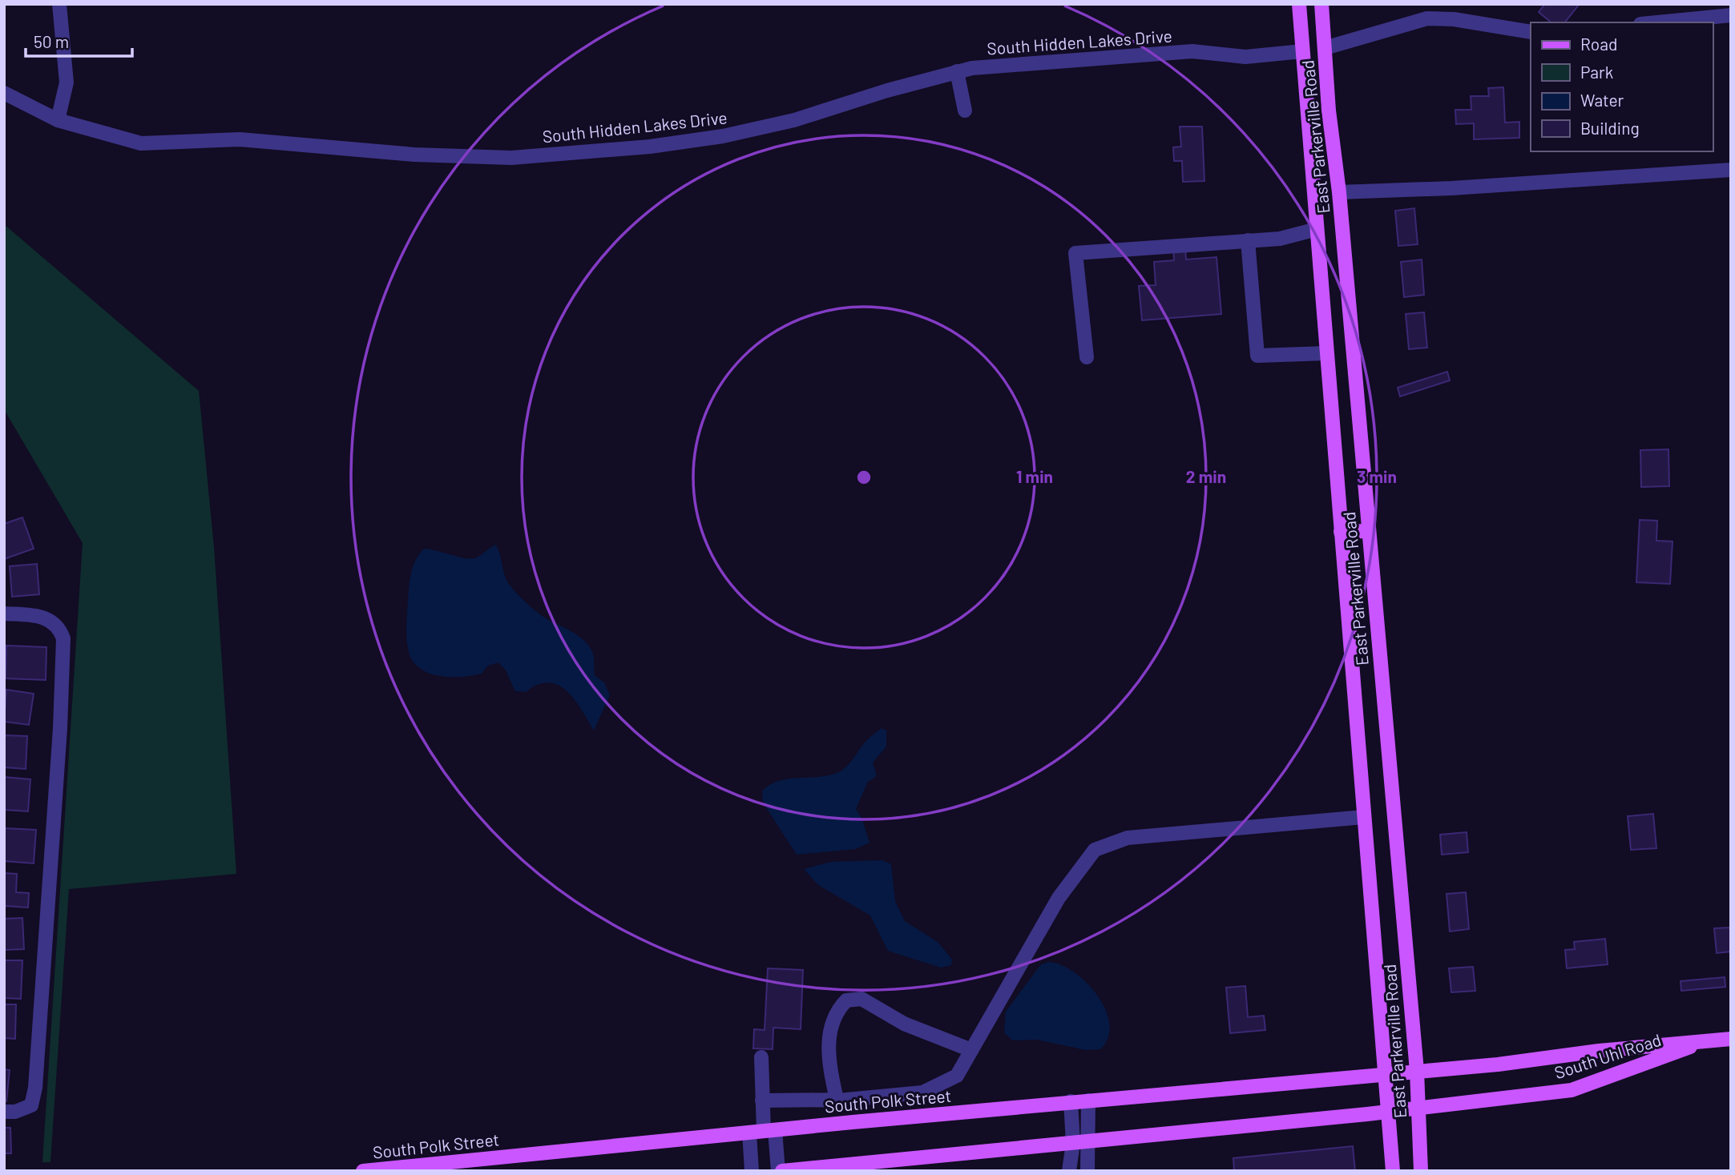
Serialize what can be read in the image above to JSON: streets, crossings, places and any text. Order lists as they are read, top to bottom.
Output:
{
  "streets": {
    "main road": ["East Parkerville Road", "South Uhl Road", "South Polk Street"],
    "street": ["South Hidden Lakes Drive"]
  },
  "crossings": [
    ["South Hidden Lakes Drive", "East Parkerville Road"],
    ["East Parkerville Road", "South Uhl Road"],
    ["East Parkerville Road", "South Polk Street"],
    ["South Uhl Road", "South Polk Street"]
  ],
  "legend": [
    "Road",
    "Park",
    "Water",
    "Building"
  ],
  "scale_bar": "50 m",
  "rings": ["1 min", "2 min", "3 min"]
}
